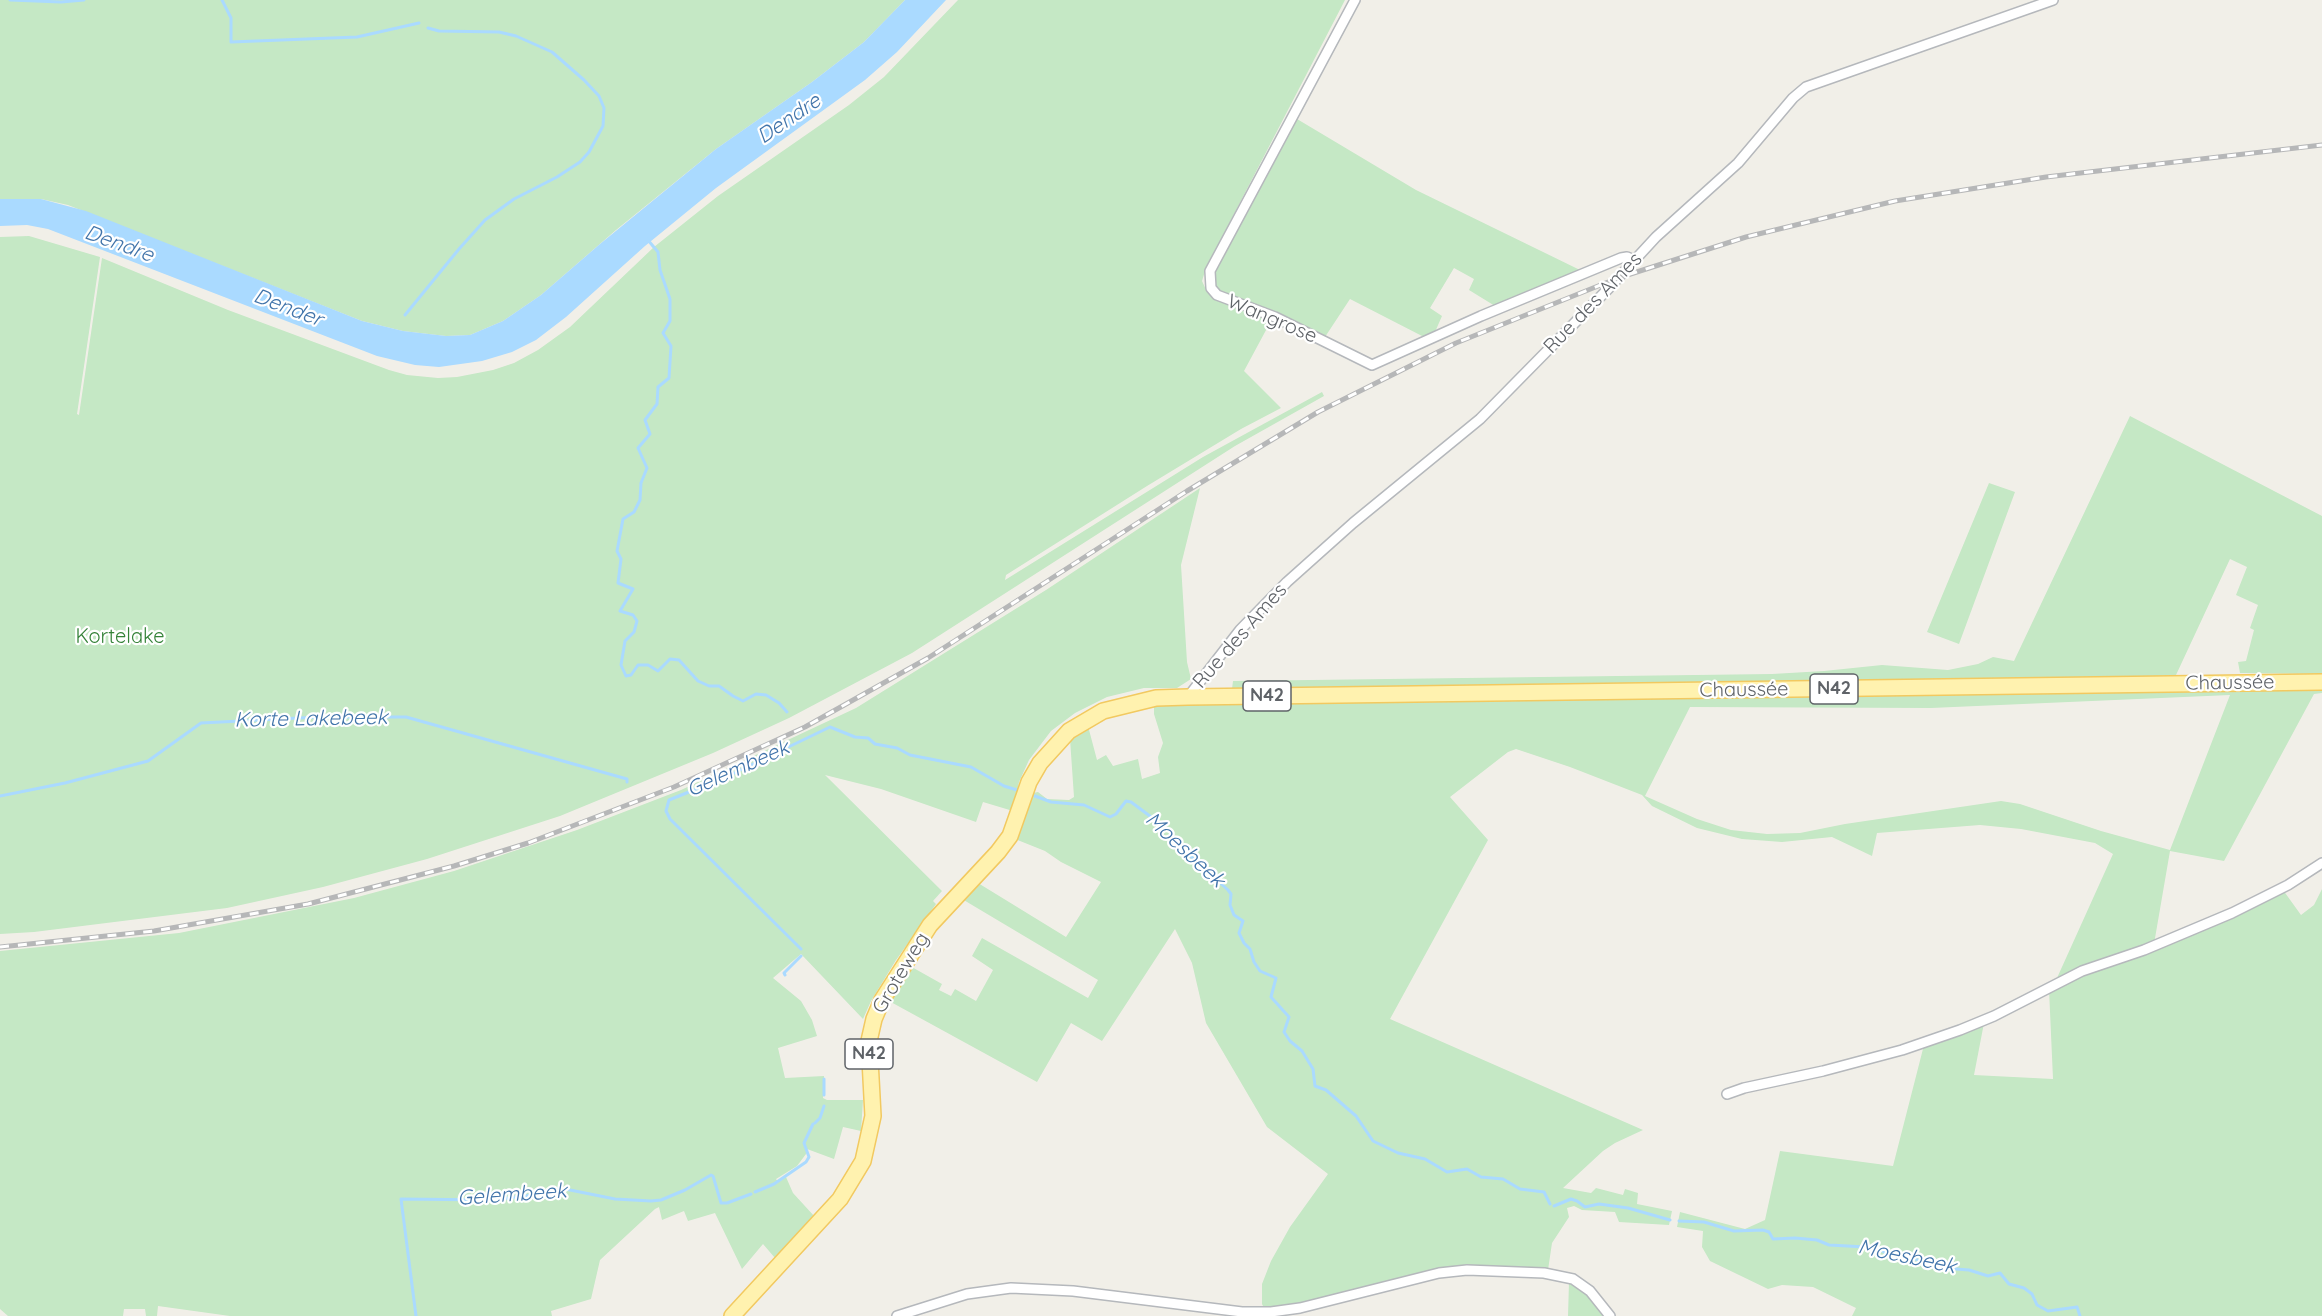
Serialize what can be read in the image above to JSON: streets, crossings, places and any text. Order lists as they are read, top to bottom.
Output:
{
  "streets": {
    "main road": ["Chaussée", "N42", "Groteweg"],
    "street": ["Rue des Ames", "Wangrose"]
  },
  "crossings": [
    ["Rue des Ames", "Wangrose"],
    ["Rue des Ames", "Chaussée"],
    ["Rue des Ames", "Groteweg"],
    ["Chaussée", "Groteweg"]
  ],
  "water": [
    "Dendre",
    "Dender",
    "Korte Lakebeek",
    "Gelembeek",
    "Moesbeek"
  ],
  "parks": ["Kortelake"]
}
